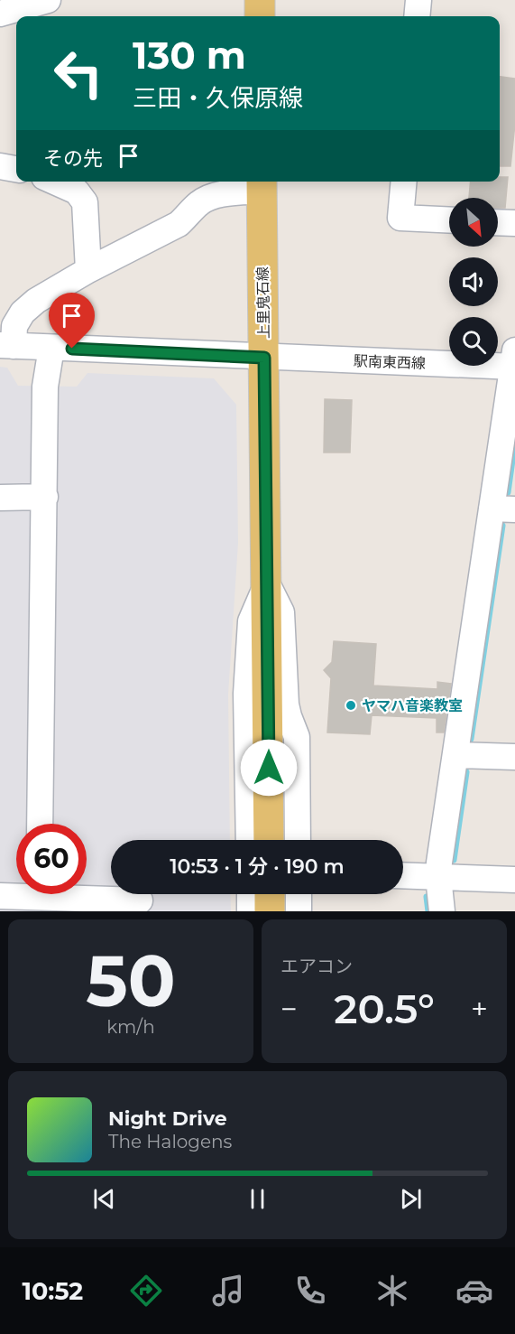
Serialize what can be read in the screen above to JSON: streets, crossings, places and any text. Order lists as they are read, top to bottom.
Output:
{
  "streets": {
    "main road": ["上里鬼石線"],
    "street": ["駅南東西線"]
  },
  "crossings": [
    ["上里鬼石線", "駅南東西線"]
  ],
  "places": ["ヤマハ音楽教室"],
  "north": "bottom right",
  "page": {
    "turn": ["130 m", "三田・久保原線"],
    "then": "その先",
    "limit": "60",
    "trip": "10:53 · 1 分 · 190 m",
    "tile": [
      ["50", "km/h"],
      "エアコン"
    ],
    "heat": ["−", "20.5°", "+"],
    "song": ["Night Drive", "The Halogens"],
    "tabs": "10:52"
  }
}
